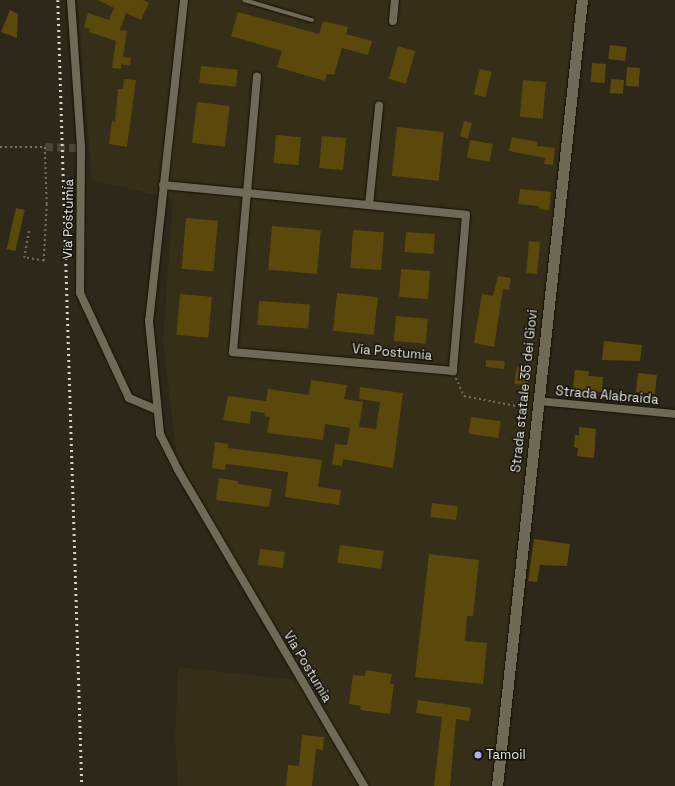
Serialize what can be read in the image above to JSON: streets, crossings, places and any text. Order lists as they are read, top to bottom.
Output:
{
  "streets": {
    "main road": ["Strada statale 35 dei Giovi"],
    "street": ["Via Postumia", "Strada Alabraida"]
  },
  "crossings": [
    ["Strada statale 35 dei Giovi", "Strada Alabraida"]
  ],
  "places": ["Tamoil"]
}
